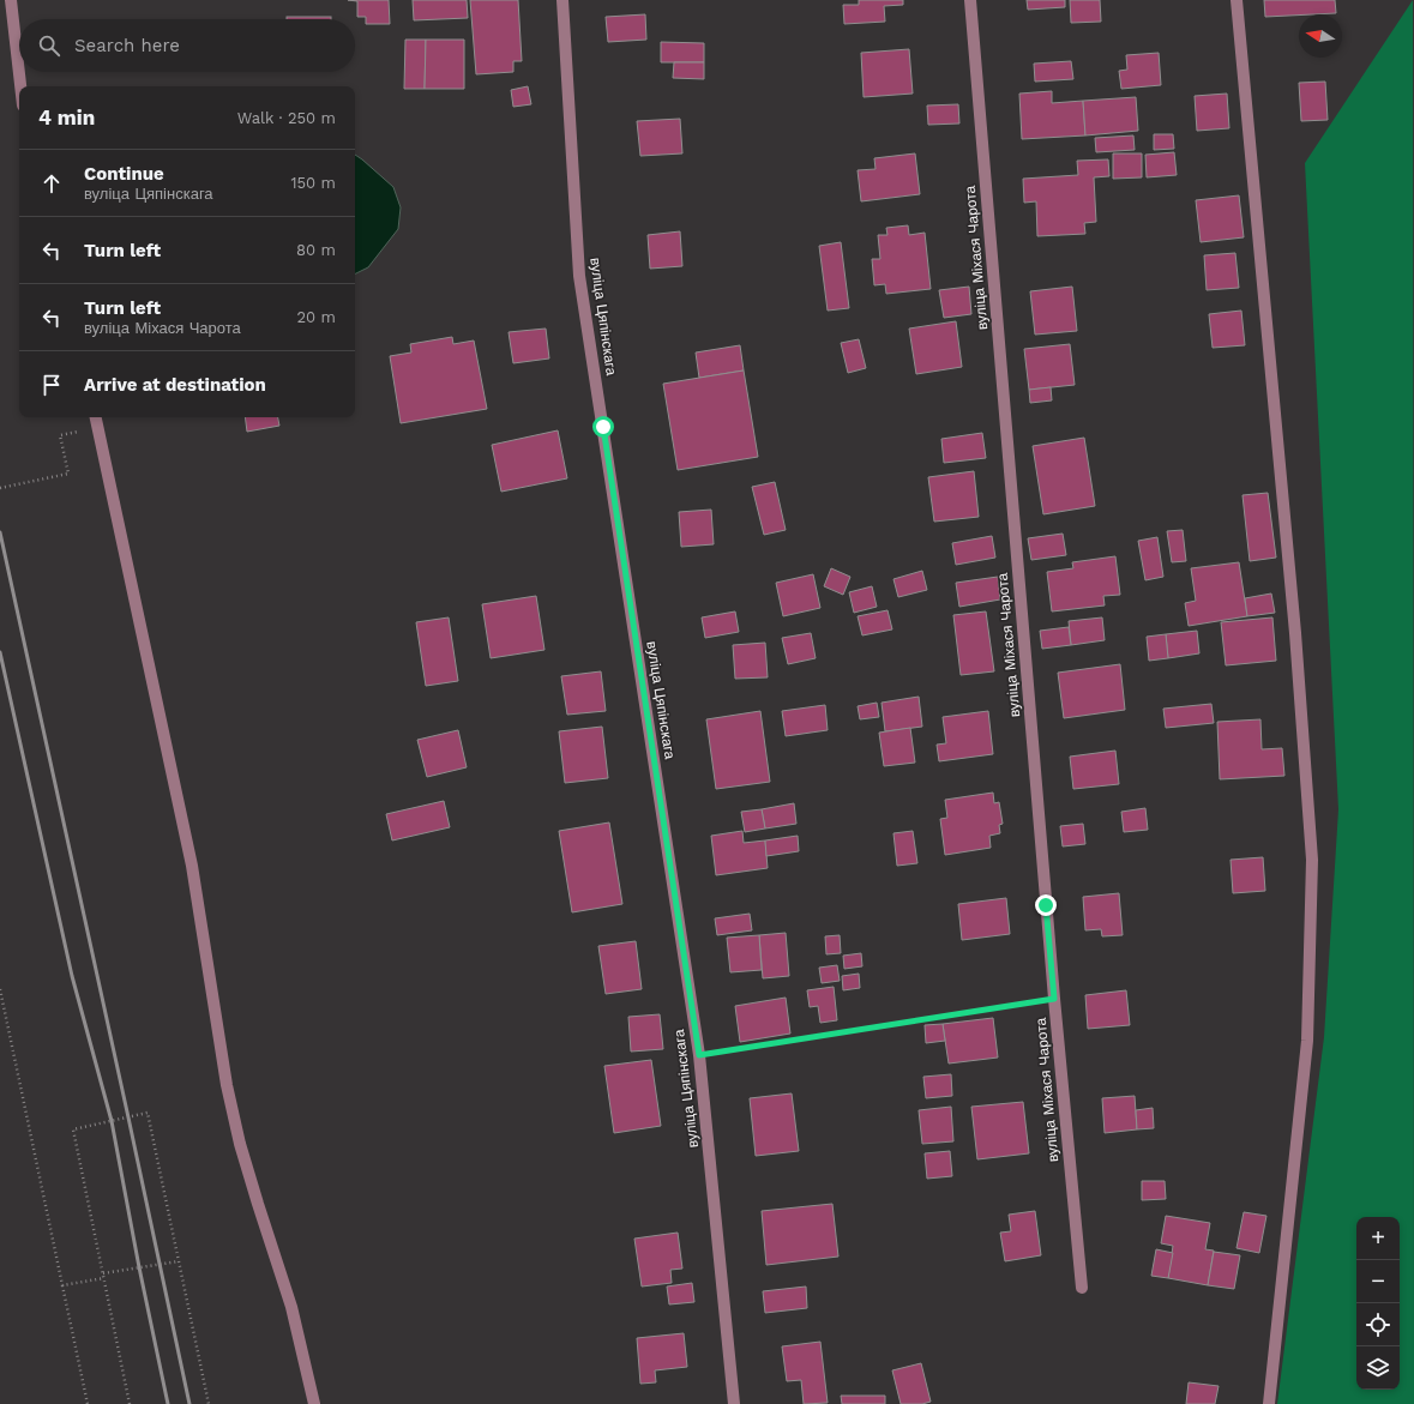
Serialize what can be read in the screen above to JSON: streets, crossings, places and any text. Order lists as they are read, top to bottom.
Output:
{
  "streets": {
    "street": ["вуліца Міхася Чарота", "вуліца Цяпінскага"]
  },
  "north": "left",
  "page": {
    "search": "Search here",
    "heading": ["4 min", "Walk · 250 m"],
    "list": [
      ["Continue", "вуліца Цяпінскага", "150 m"],
      ["Turn left", "80 m"],
      ["Turn left", "вуліца Міхася Чарота", "20 m"],
      "Arrive at destination"
    ],
    "map_buttons": ["+", "−"]
  }
}
